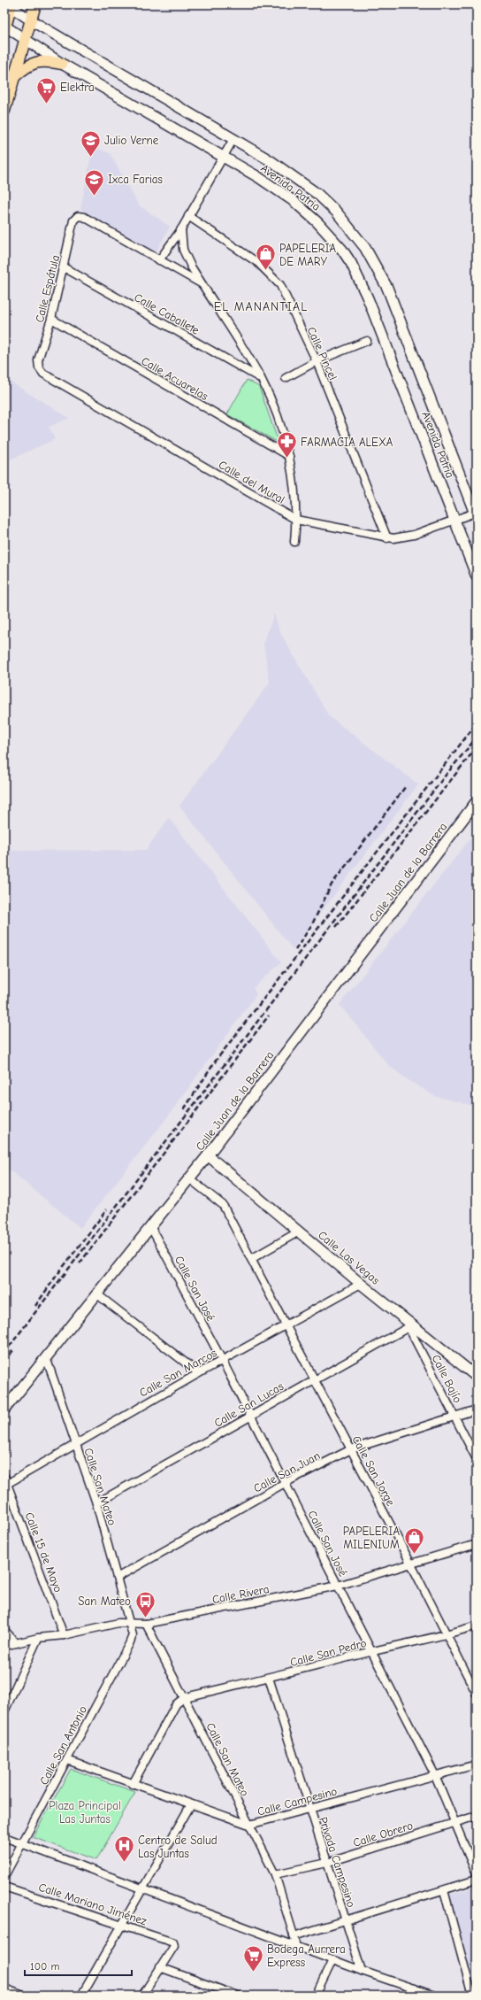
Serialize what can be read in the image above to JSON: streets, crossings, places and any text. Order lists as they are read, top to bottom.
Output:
{
  "streets": {
    "street": [
      "Avenida Patria",
      "Calle Espátula",
      "Calle Caballete",
      "Calle Pincel",
      "Calle Acuarelas",
      "Calle del Mural",
      "Calle Juan de la Barrera",
      "Calle Las Vegas",
      "Calle San José",
      "Calle San Marcos",
      "Calle Bajío",
      "Calle San Lucas",
      "Calle San Jorge",
      "Calle San Juan",
      "Calle San Mateo",
      "Calle 15 de Mayo",
      "Calle Rivera",
      "Calle San Pedro",
      "Calle San Antonio",
      "Calle Campesino",
      "Calle Obrero",
      "Privada Campesino",
      "Calle Mariano Jiménez"
    ]
  },
  "crossings": [
    ["Avenida Patria", "Calle del Mural"],
    ["Calle Espátula", "Calle Caballete"],
    ["Calle Espátula", "Calle Acuarelas"],
    ["Calle Espátula", "Calle del Mural"],
    ["Calle Pincel", "Calle del Mural"],
    ["Calle Juan de la Barrera", "Calle Las Vegas"],
    ["Calle Juan de la Barrera", "Calle San José"],
    ["Calle Juan de la Barrera", "Calle San Jorge"],
    ["Calle Juan de la Barrera", "Calle San Mateo"],
    ["Calle Las Vegas", "Calle San Marcos"],
    ["Calle Las Vegas", "Calle Bajío"],
    ["Calle Las Vegas", "Calle San Lucas"],
    ["Calle San José", "Calle San Marcos"],
    ["Calle San José", "Calle San Lucas"],
    ["Calle San José", "Calle San Juan"],
    ["Calle San José", "Calle Rivera"],
    ["Calle San José", "Calle San Pedro"],
    ["Calle San José", "Calle Campesino"],
    ["Calle San José", "Calle Obrero"],
    ["Calle San Marcos", "Calle San Jorge"],
    ["Calle San Marcos", "Calle San Mateo"],
    ["Calle San Marcos", "Calle 15 de Mayo"],
    ["Calle Bajío", "Calle San Lucas"],
    ["Calle Bajío", "Calle San Juan"],
    ["Calle San Lucas", "Calle San Jorge"],
    ["Calle San Lucas", "Calle San Mateo"],
    ["Calle San Jorge", "Calle San Juan"],
    ["Calle San Jorge", "Calle Rivera"],
    ["Calle San Jorge", "Calle San Pedro"],
    ["Calle San Juan", "Calle San Mateo"],
    ["Calle San Mateo", "Calle Rivera"],
    ["Calle San Mateo", "Calle San Pedro"],
    ["Calle San Mateo", "Calle San Antonio"],
    ["Calle San Mateo", "Calle Campesino"],
    ["Calle San Mateo", "Calle Obrero"],
    ["Calle 15 de Mayo", "Calle Rivera"],
    ["Calle Rivera", "Calle San Antonio"],
    ["Calle San Pedro", "Privada Campesino"],
    ["Calle San Antonio", "Calle Campesino"],
    ["Calle Campesino", "Privada Campesino"],
    ["Calle Obrero", "Privada Campesino"]
  ],
  "districts": ["EL MANANTIAL"],
  "parks": ["Plaza Principal Las Juntas"],
  "places": {
    "supermarket": ["Elektra", "Bodega Aurrera Express"],
    "school or university": ["Julio Verne", "Ixca Farias"],
    "shop": ["PAPELERIA DE MARY", "PAPELERIA MILENIUM"],
    "pharmacy": ["FARMACIA ALEXA"],
    "bus stop": ["San Mateo"],
    "hospital": ["Centro de Salud Las Juntas"]
  },
  "scale_bar": "100 m"
}
